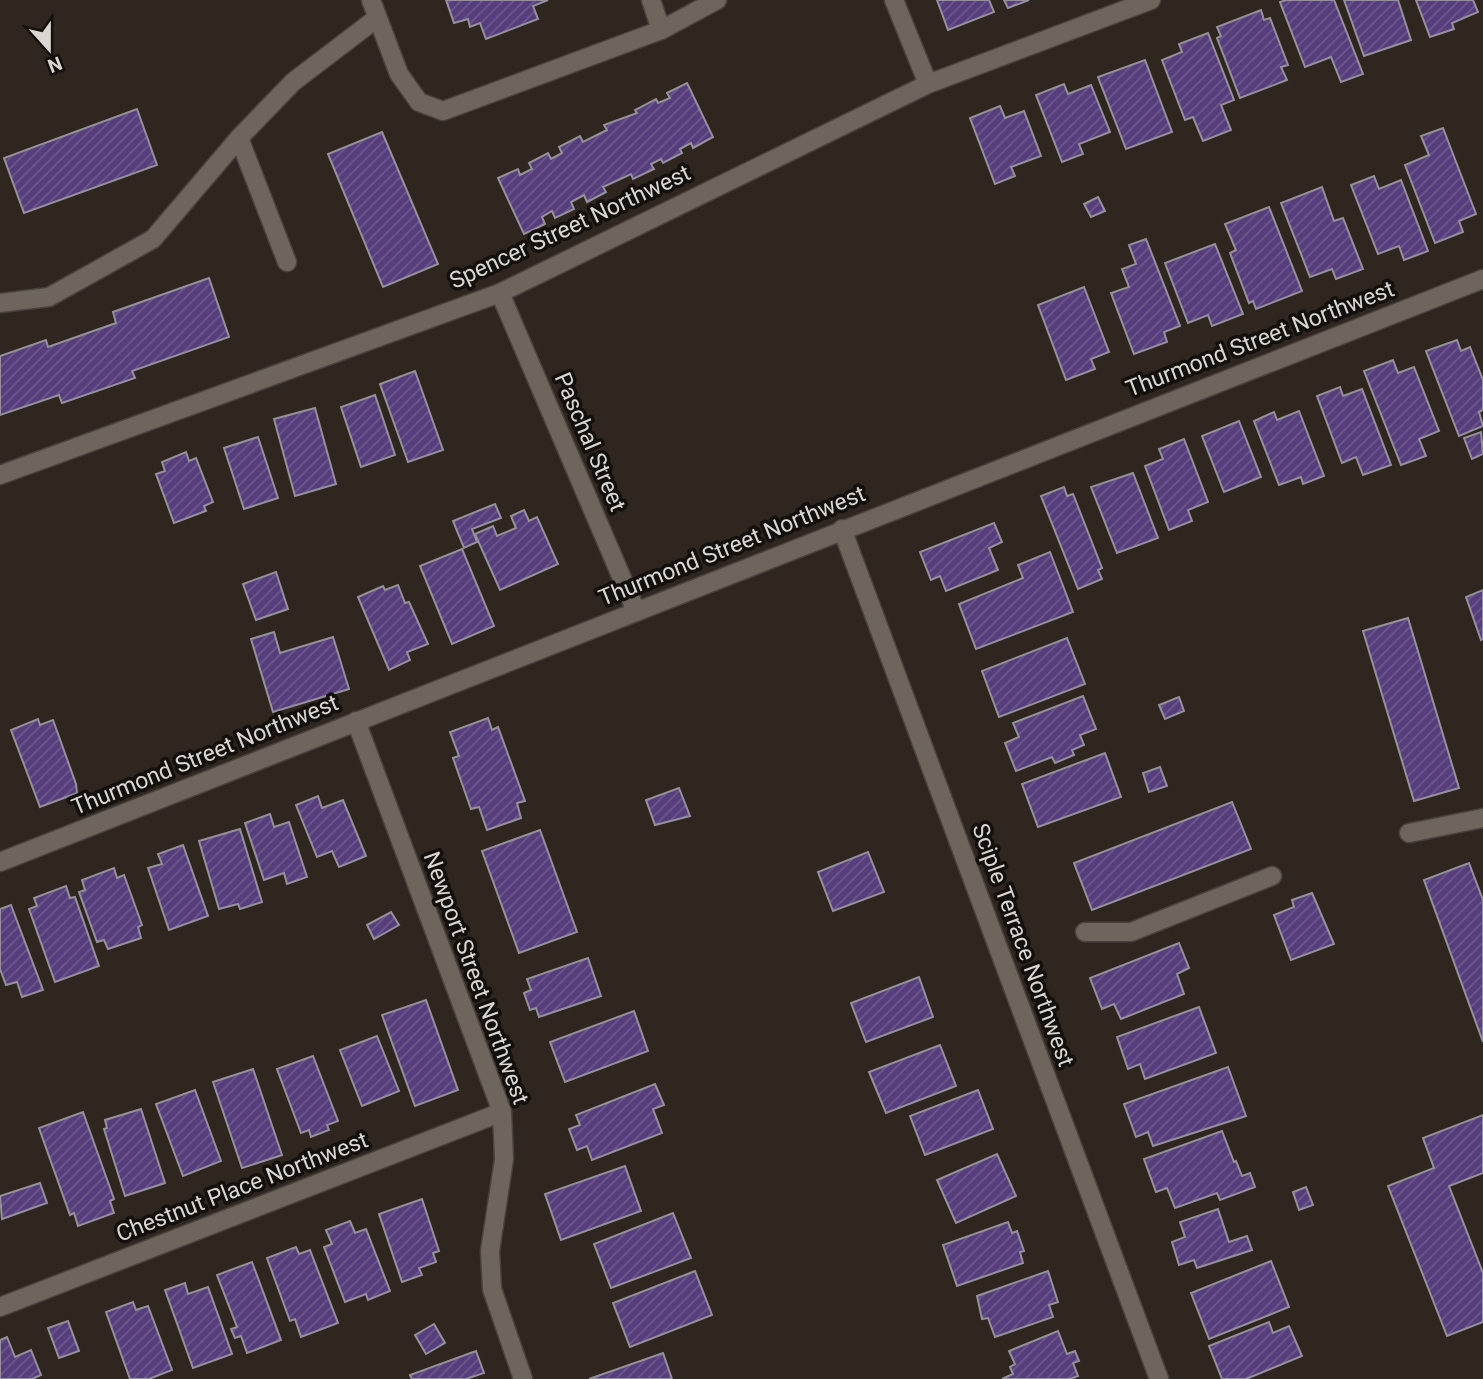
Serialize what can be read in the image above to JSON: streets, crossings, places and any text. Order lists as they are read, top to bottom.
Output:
{
  "streets": {
    "street": [
      "Spencer Street Northwest",
      "Thurmond Street Northwest",
      "Paschal Street",
      "Sciple Terrace Northwest",
      "Newport Street Northwest",
      "Chestnut Place Northwest"
    ]
  },
  "crossings": [
    ["Spencer Street Northwest", "Paschal Street"],
    ["Thurmond Street Northwest", "Paschal Street"],
    ["Thurmond Street Northwest", "Sciple Terrace Northwest"],
    ["Thurmond Street Northwest", "Newport Street Northwest"],
    ["Newport Street Northwest", "Chestnut Place Northwest"]
  ],
  "north": "bottom"
}
